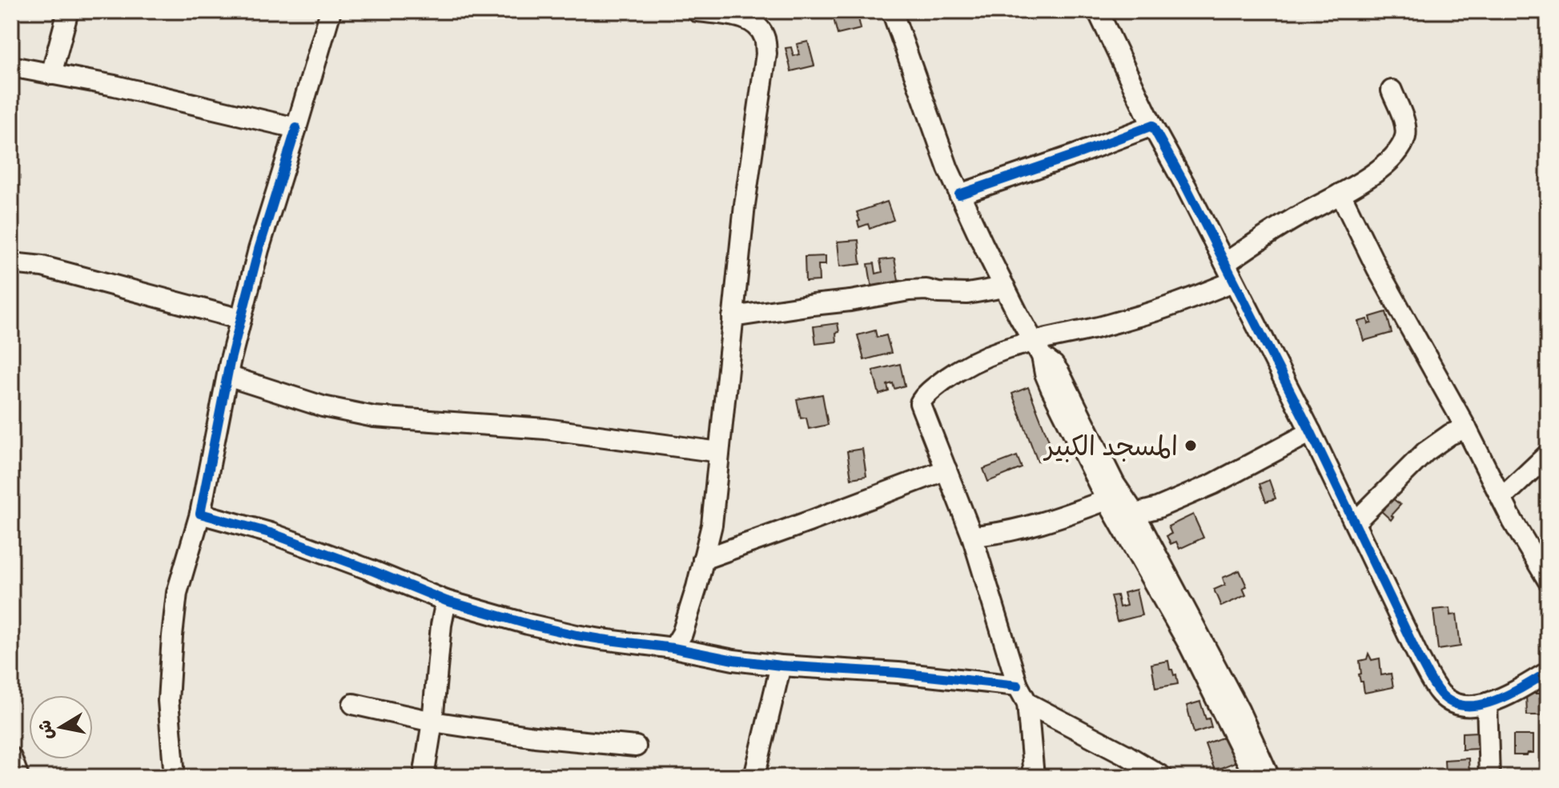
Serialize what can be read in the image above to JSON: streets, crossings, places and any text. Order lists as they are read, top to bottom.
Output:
{
  "places": ["المسجد الكبير"],
  "north": "left"
}
